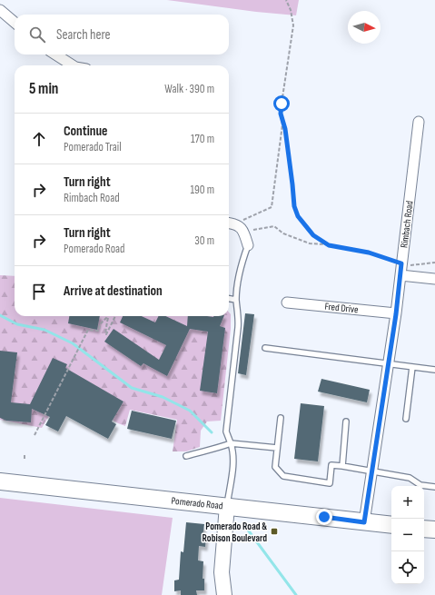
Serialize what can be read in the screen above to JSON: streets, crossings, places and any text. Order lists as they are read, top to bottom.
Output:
{
  "streets": {
    "main road": ["Pomerado Road"],
    "street": ["Rimbach Road", "Fred Drive"]
  },
  "crossings": [
    ["Rimbach Road", "Fred Drive"],
    ["Rimbach Road", "Pomerado Road"]
  ],
  "places": {
    "transit": ["Pomerado Road & Robison Boulevard"]
  },
  "north": "right",
  "page": {
    "search": "Search here",
    "heading": ["5 min", "Walk · 390 m"],
    "list": [
      ["Continue", "Pomerado Trail", "170 m"],
      ["Turn right", "Rimbach Road", "190 m"],
      ["Turn right", "Pomerado Road", "30 m"],
      "Arrive at destination"
    ],
    "map_buttons": ["+", "−"]
  }
}
